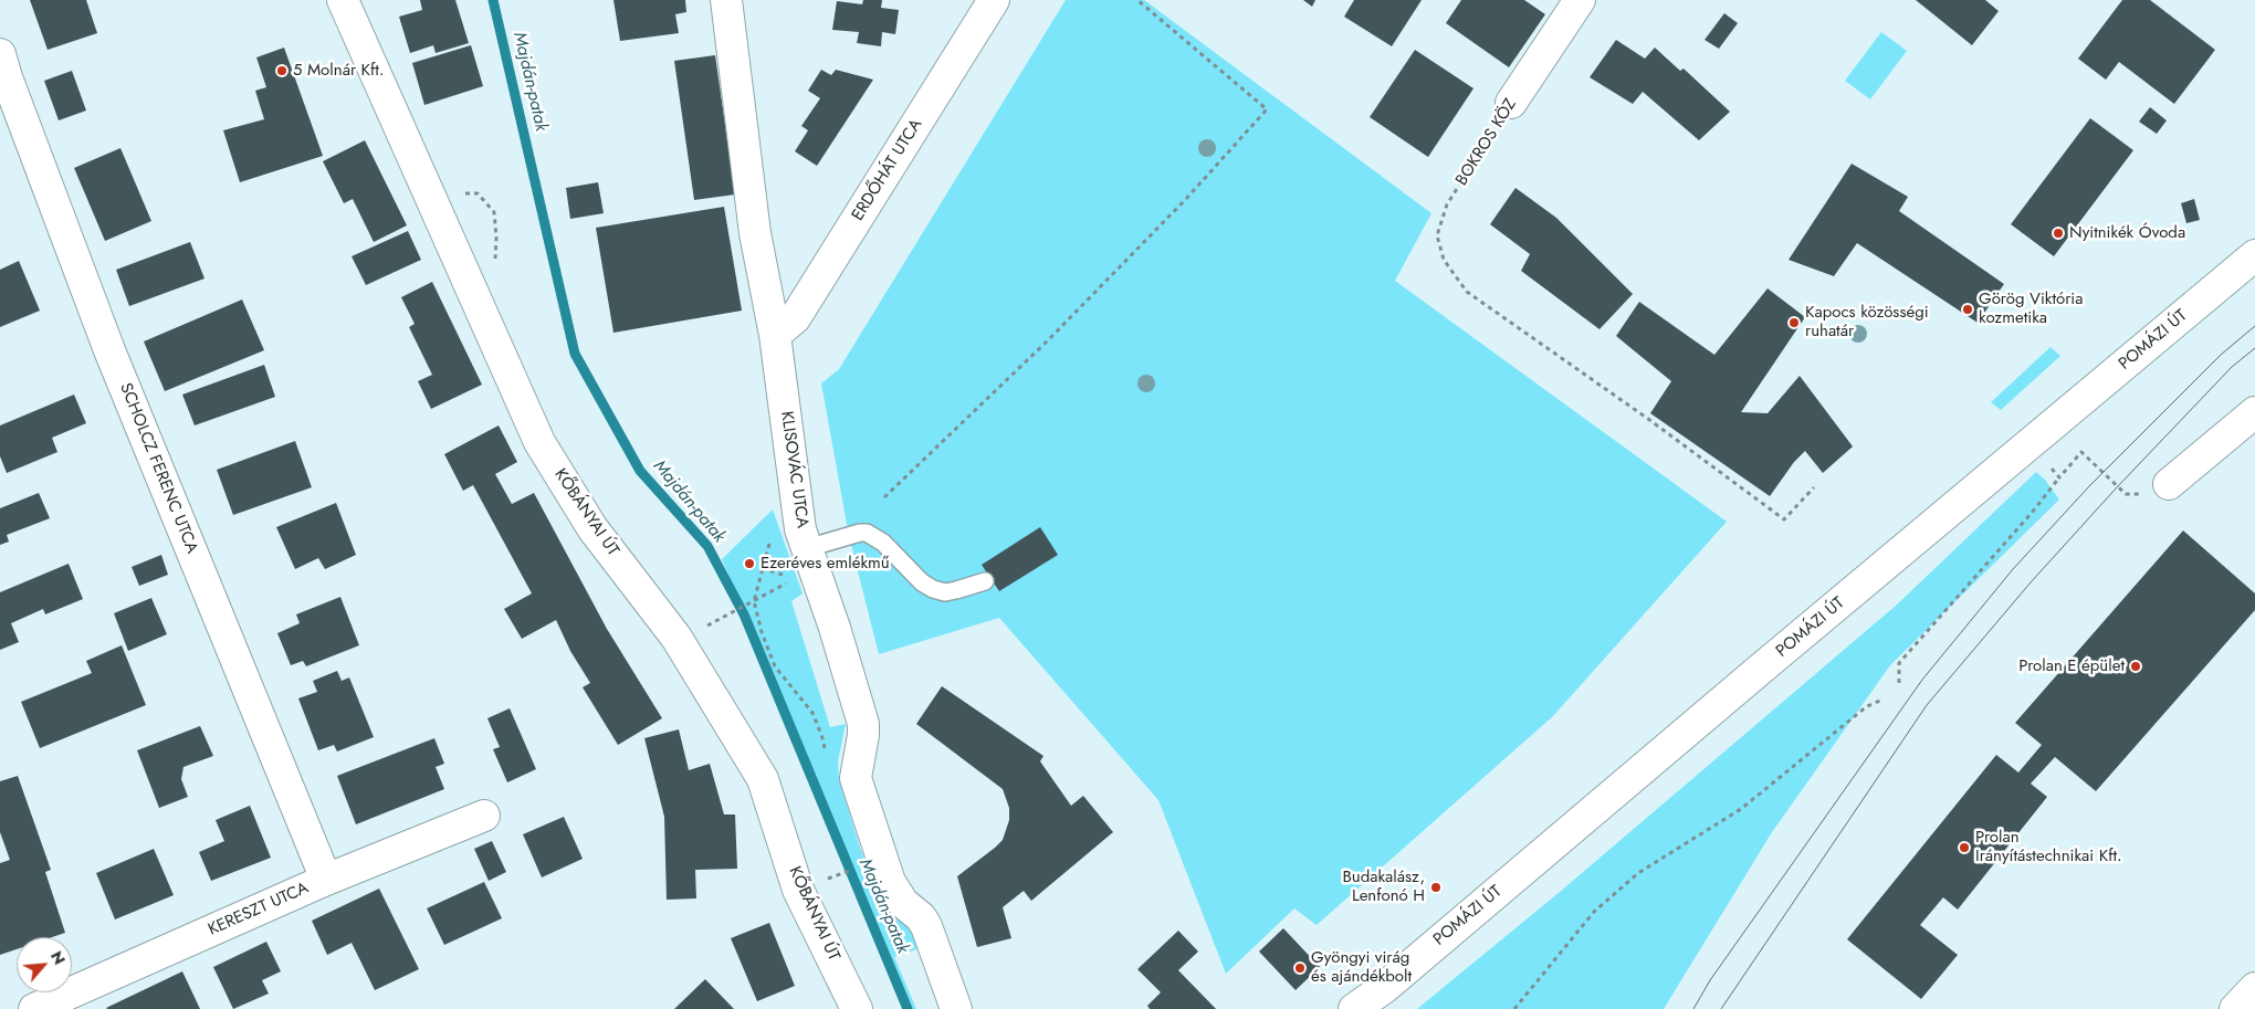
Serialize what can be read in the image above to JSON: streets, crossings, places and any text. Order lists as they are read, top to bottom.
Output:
{
  "streets": {
    "street": [
      "BOKROS KÖZ",
      "ERDŐHÁT UTCA",
      "POMÁZI ÚT",
      "SCHOLCZ FERENC UTCA",
      "KLISOVÁC UTCA",
      "KŐBÁNYAI ÚT",
      "KERESZT UTCA"
    ]
  },
  "crossings": [
    ["ERDŐHÁT UTCA", "KLISOVÁC UTCA"],
    ["SCHOLCZ FERENC UTCA", "KERESZT UTCA"]
  ],
  "water": ["Majdán-patak"],
  "places": [
    "5 Molnár Kft.",
    "Nyitnikék Óvoda",
    "Görög Viktória kozmetika",
    "Kapocs közösségi ruhatár",
    "Ezeréves emlékmű",
    "Prolan E épület",
    "Prolan Irányítástechnikai Kft.",
    "Budakalász, Lenfonó H",
    "Gyöngyi virág és ajándékbolt"
  ],
  "north": "top right"
}
